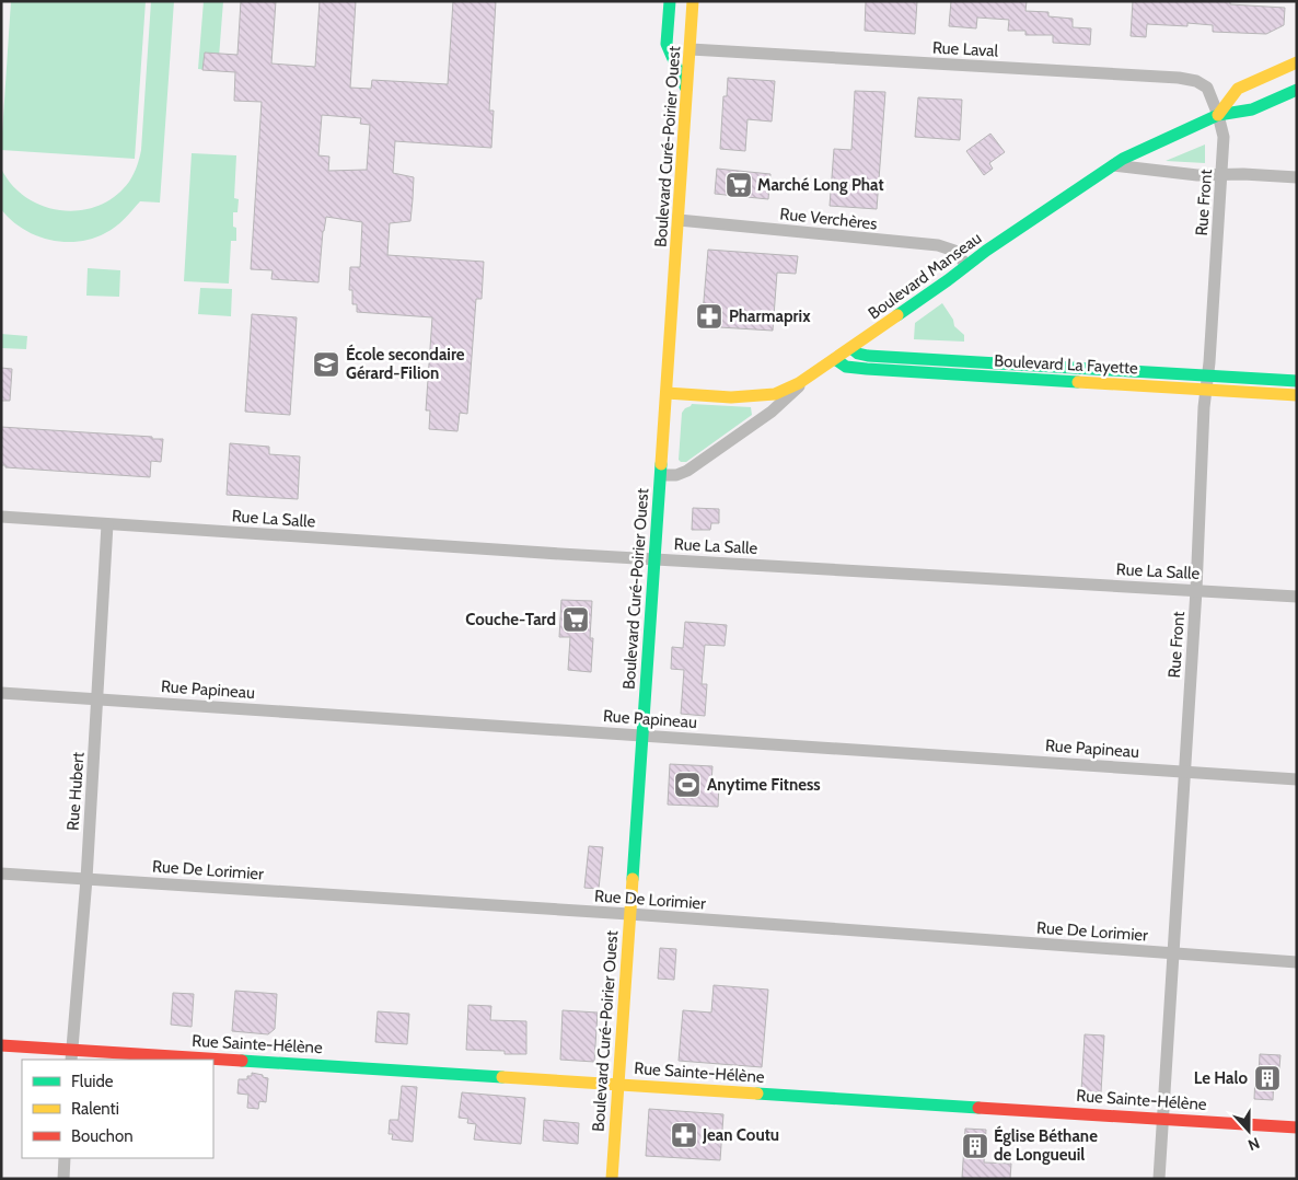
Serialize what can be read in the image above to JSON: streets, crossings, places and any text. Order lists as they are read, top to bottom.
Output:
{
  "streets": {
    "street": [
      "Rue Laval",
      "Boulevard Curé-Poirier Ouest",
      "Rue Front",
      "Rue Verchères",
      "Boulevard Manseau",
      "Boulevard La Fayette",
      "Rue La Salle",
      "Rue Papineau",
      "Rue Hubert",
      "Rue De Lorimier",
      "Rue Sainte-Hélène"
    ]
  },
  "crossings": [
    ["Rue Laval", "Boulevard Curé-Poirier Ouest"],
    ["Rue Laval", "Rue Front"],
    ["Rue Laval", "Boulevard Manseau"],
    ["Boulevard Curé-Poirier Ouest", "Rue Verchères"],
    ["Boulevard Curé-Poirier Ouest", "Boulevard Manseau"],
    ["Boulevard Curé-Poirier Ouest", "Rue La Salle"],
    ["Boulevard Curé-Poirier Ouest", "Rue Papineau"],
    ["Boulevard Curé-Poirier Ouest", "Rue De Lorimier"],
    ["Boulevard Curé-Poirier Ouest", "Rue Sainte-Hélène"],
    ["Rue Front", "Boulevard Manseau"],
    ["Rue Front", "Boulevard La Fayette"],
    ["Rue Front", "Rue La Salle"],
    ["Rue Front", "Rue Papineau"],
    ["Rue Front", "Rue De Lorimier"],
    ["Rue Front", "Rue Sainte-Hélène"],
    ["Rue Verchères", "Boulevard Manseau"],
    ["Boulevard Manseau", "Boulevard La Fayette"],
    ["Rue La Salle", "Rue Hubert"],
    ["Rue Papineau", "Rue Hubert"],
    ["Rue Hubert", "Rue De Lorimier"],
    ["Rue Hubert", "Rue Sainte-Hélène"]
  ],
  "places": {
    "supermarket": ["Marché Long Phat", "Couche-Tard"],
    "pharmacy": ["Pharmaprix", "Jean Coutu"],
    "school or university": ["École secondaire Gérard-Filion"],
    "sports": ["Anytime Fitness"],
    "building": ["Le Halo", "Église Béthane de Longueuil"]
  },
  "legend": ["Fluide", "Ralenti", "Bouchon"],
  "north": "bottom"
}
